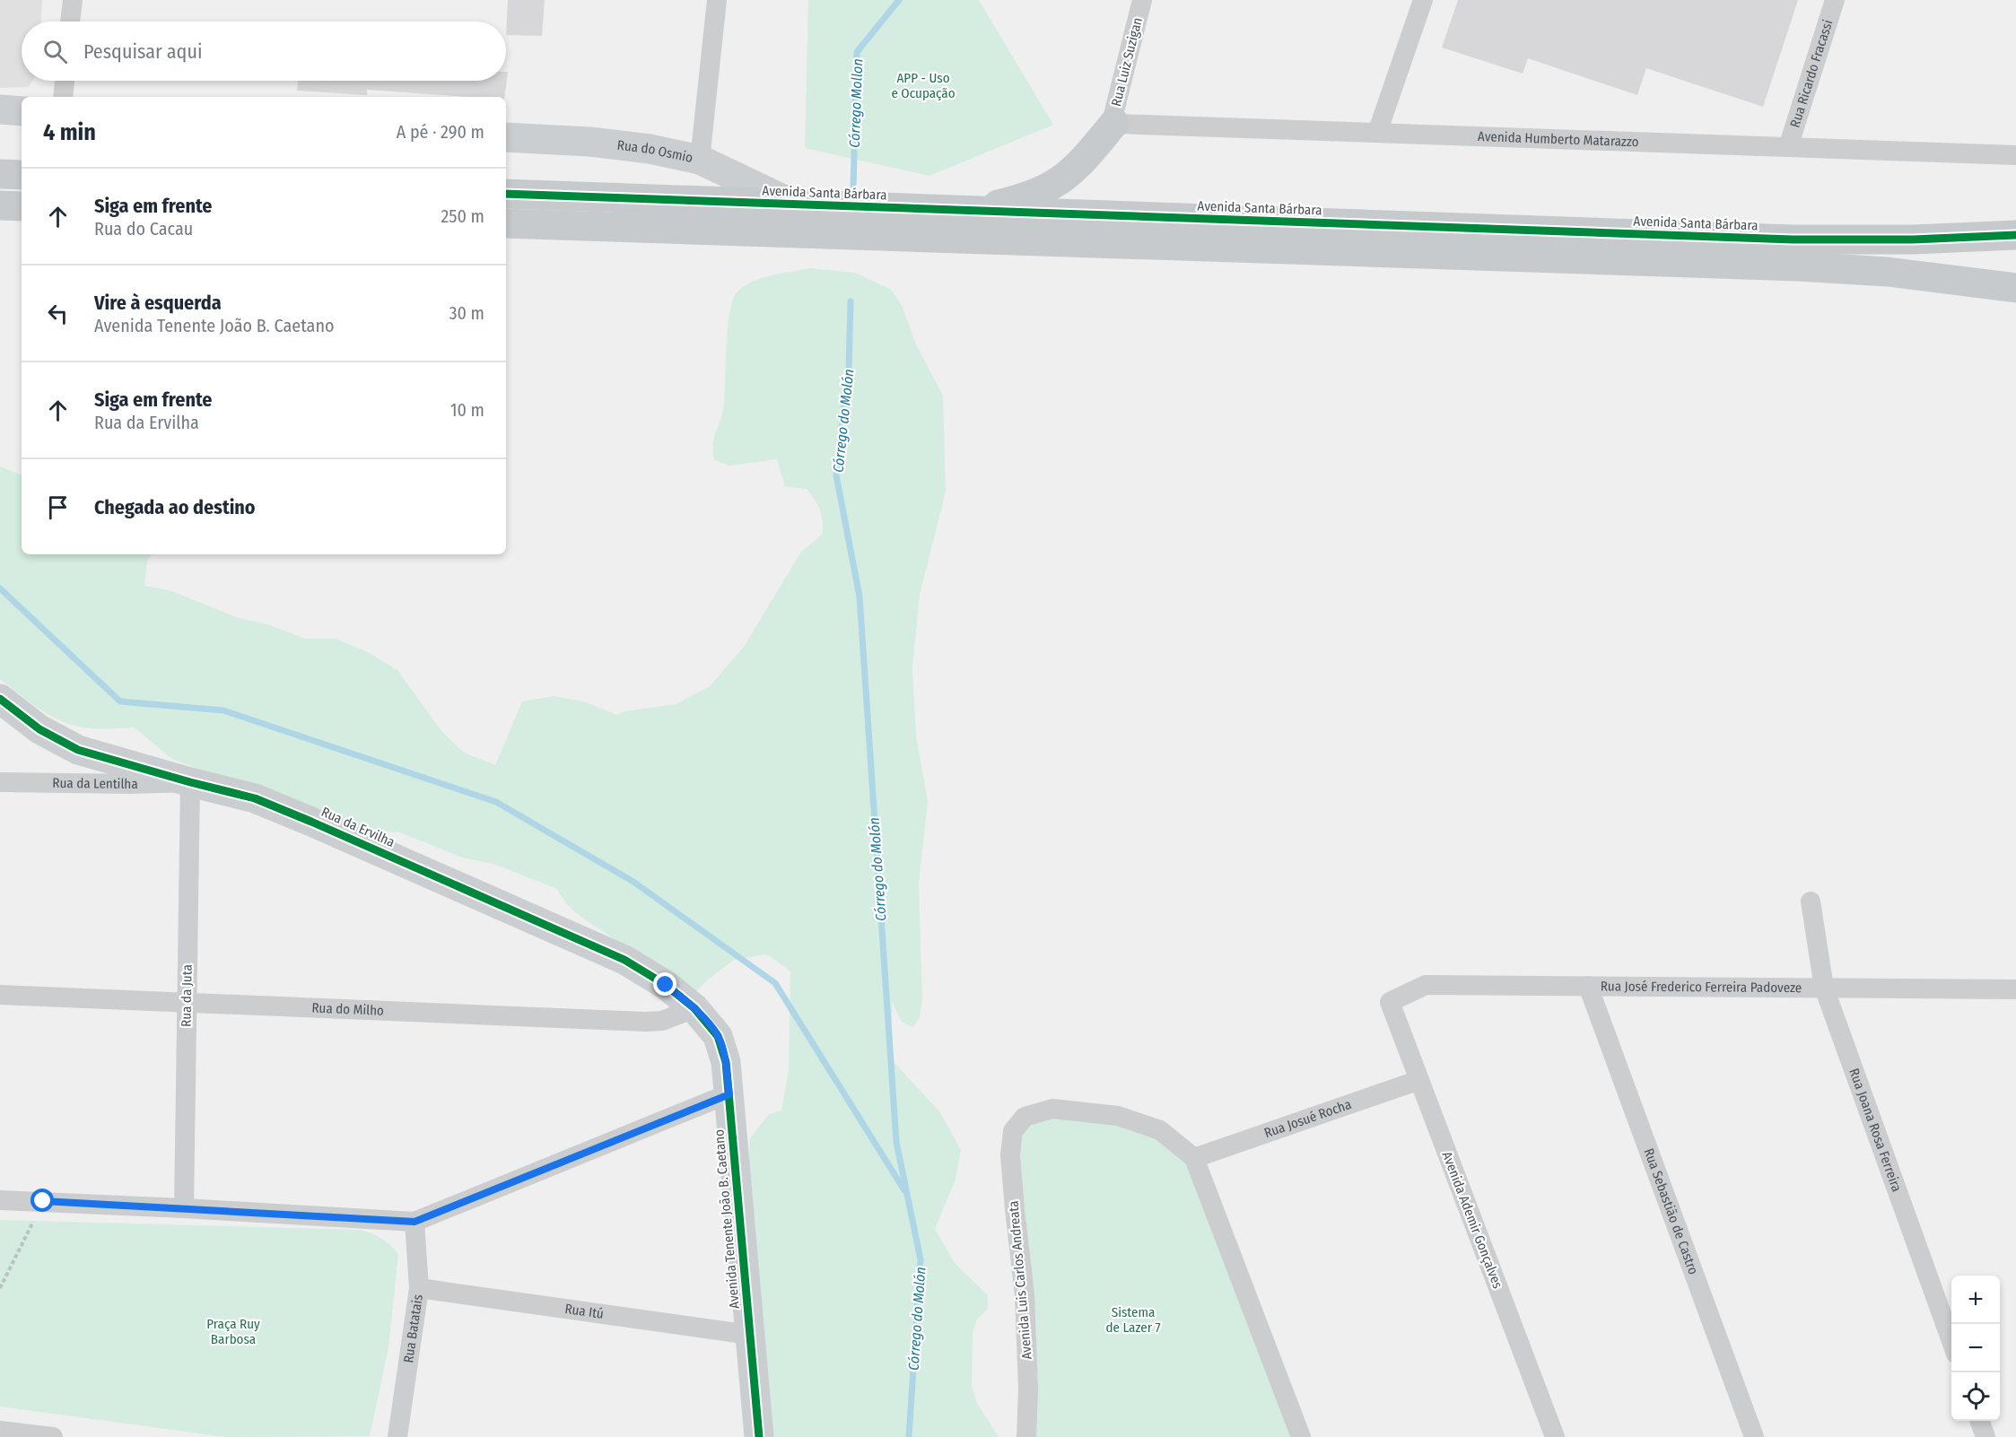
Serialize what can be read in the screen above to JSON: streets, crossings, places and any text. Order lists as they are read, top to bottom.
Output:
{
  "streets": {
    "main road": ["Avenida Santa Bárbara"],
    "street": [
      "Rua Luiz Suzigan",
      "Rua Ricardo Fracassi",
      "Avenida Humberto Matarazzo",
      "Rua do Osmio",
      "Rua da Lentilha",
      "Rua da Ervilha",
      "Rua José Frederico Ferreira Padoveze",
      "Rua da Juta",
      "Rua do Milho",
      "Rua Josué Rocha",
      "Rua Joana Rosa Ferreira",
      "Rua Sebastião de Castro",
      "Avenida Tenente João B. Caetano",
      "Avenida Ademir Gonçalves",
      "Avenida Luis Carlos Andreata",
      "Rua Itú",
      "Rua Batatais"
    ]
  },
  "crossings": [
    ["Rua Luiz Suzigan", "Avenida Humberto Matarazzo"],
    ["Rua Ricardo Fracassi", "Avenida Humberto Matarazzo"],
    ["Rua do Osmio", "Avenida Santa Bárbara"],
    ["Rua da Lentilha", "Rua da Ervilha"],
    ["Rua da Lentilha", "Rua da Juta"],
    ["Rua da Ervilha", "Rua da Juta"],
    ["Rua da Ervilha", "Rua do Milho"],
    ["Rua da Ervilha", "Avenida Tenente João B. Caetano"],
    ["Rua José Frederico Ferreira Padoveze", "Rua Joana Rosa Ferreira"],
    ["Rua José Frederico Ferreira Padoveze", "Rua Sebastião de Castro"],
    ["Rua José Frederico Ferreira Padoveze", "Avenida Ademir Gonçalves"],
    ["Rua da Juta", "Rua do Milho"],
    ["Rua do Milho", "Avenida Tenente João B. Caetano"],
    ["Rua Josué Rocha", "Avenida Ademir Gonçalves"],
    ["Rua Josué Rocha", "Avenida Luis Carlos Andreata"],
    ["Avenida Tenente João B. Caetano", "Rua Itú"],
    ["Rua Itú", "Rua Batatais"]
  ],
  "water": ["Córrego Mollon", "Córrego do Molón"],
  "parks": ["APP - Uso e Ocupação", "Sistema de Lazer 7", "Praça Ruy Barbosa"],
  "page": {
    "search": "Pesquisar aqui",
    "heading": ["4 min", "A pé · 290 m"],
    "list": [
      ["Siga em frente", "Rua do Cacau", "250 m"],
      ["Vire à esquerda", "Avenida Tenente João B. Caetano", "30 m"],
      ["Siga em frente", "Rua da Ervilha", "10 m"],
      "Chegada ao destino"
    ],
    "map_buttons": ["+", "−"]
  }
}
